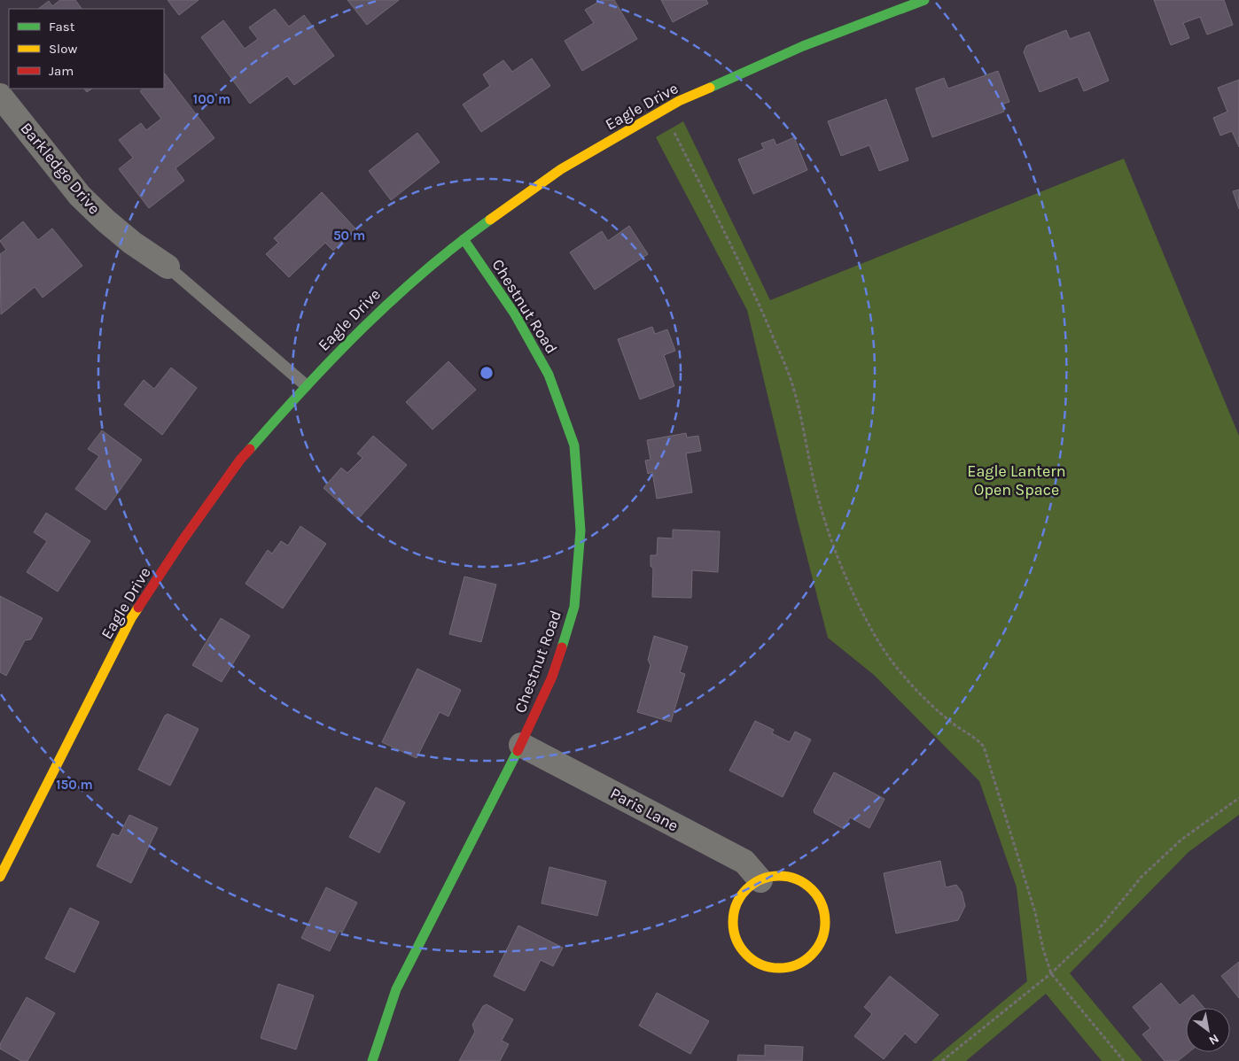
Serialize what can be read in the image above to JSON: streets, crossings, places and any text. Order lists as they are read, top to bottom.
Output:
{
  "streets": {
    "street": [
      "Eagle Drive",
      "Barkledge Drive",
      "Chestnut Road",
      "Paris Lane"
    ]
  },
  "crossings": [
    ["Eagle Drive", "Chestnut Road"],
    ["Chestnut Road", "Paris Lane"]
  ],
  "parks": ["Eagle Lantern Open Space"],
  "legend": ["Fast", "Slow", "Jam"],
  "north": "bottom right",
  "rings": ["100 m", "50 m", "150 m"]
}
